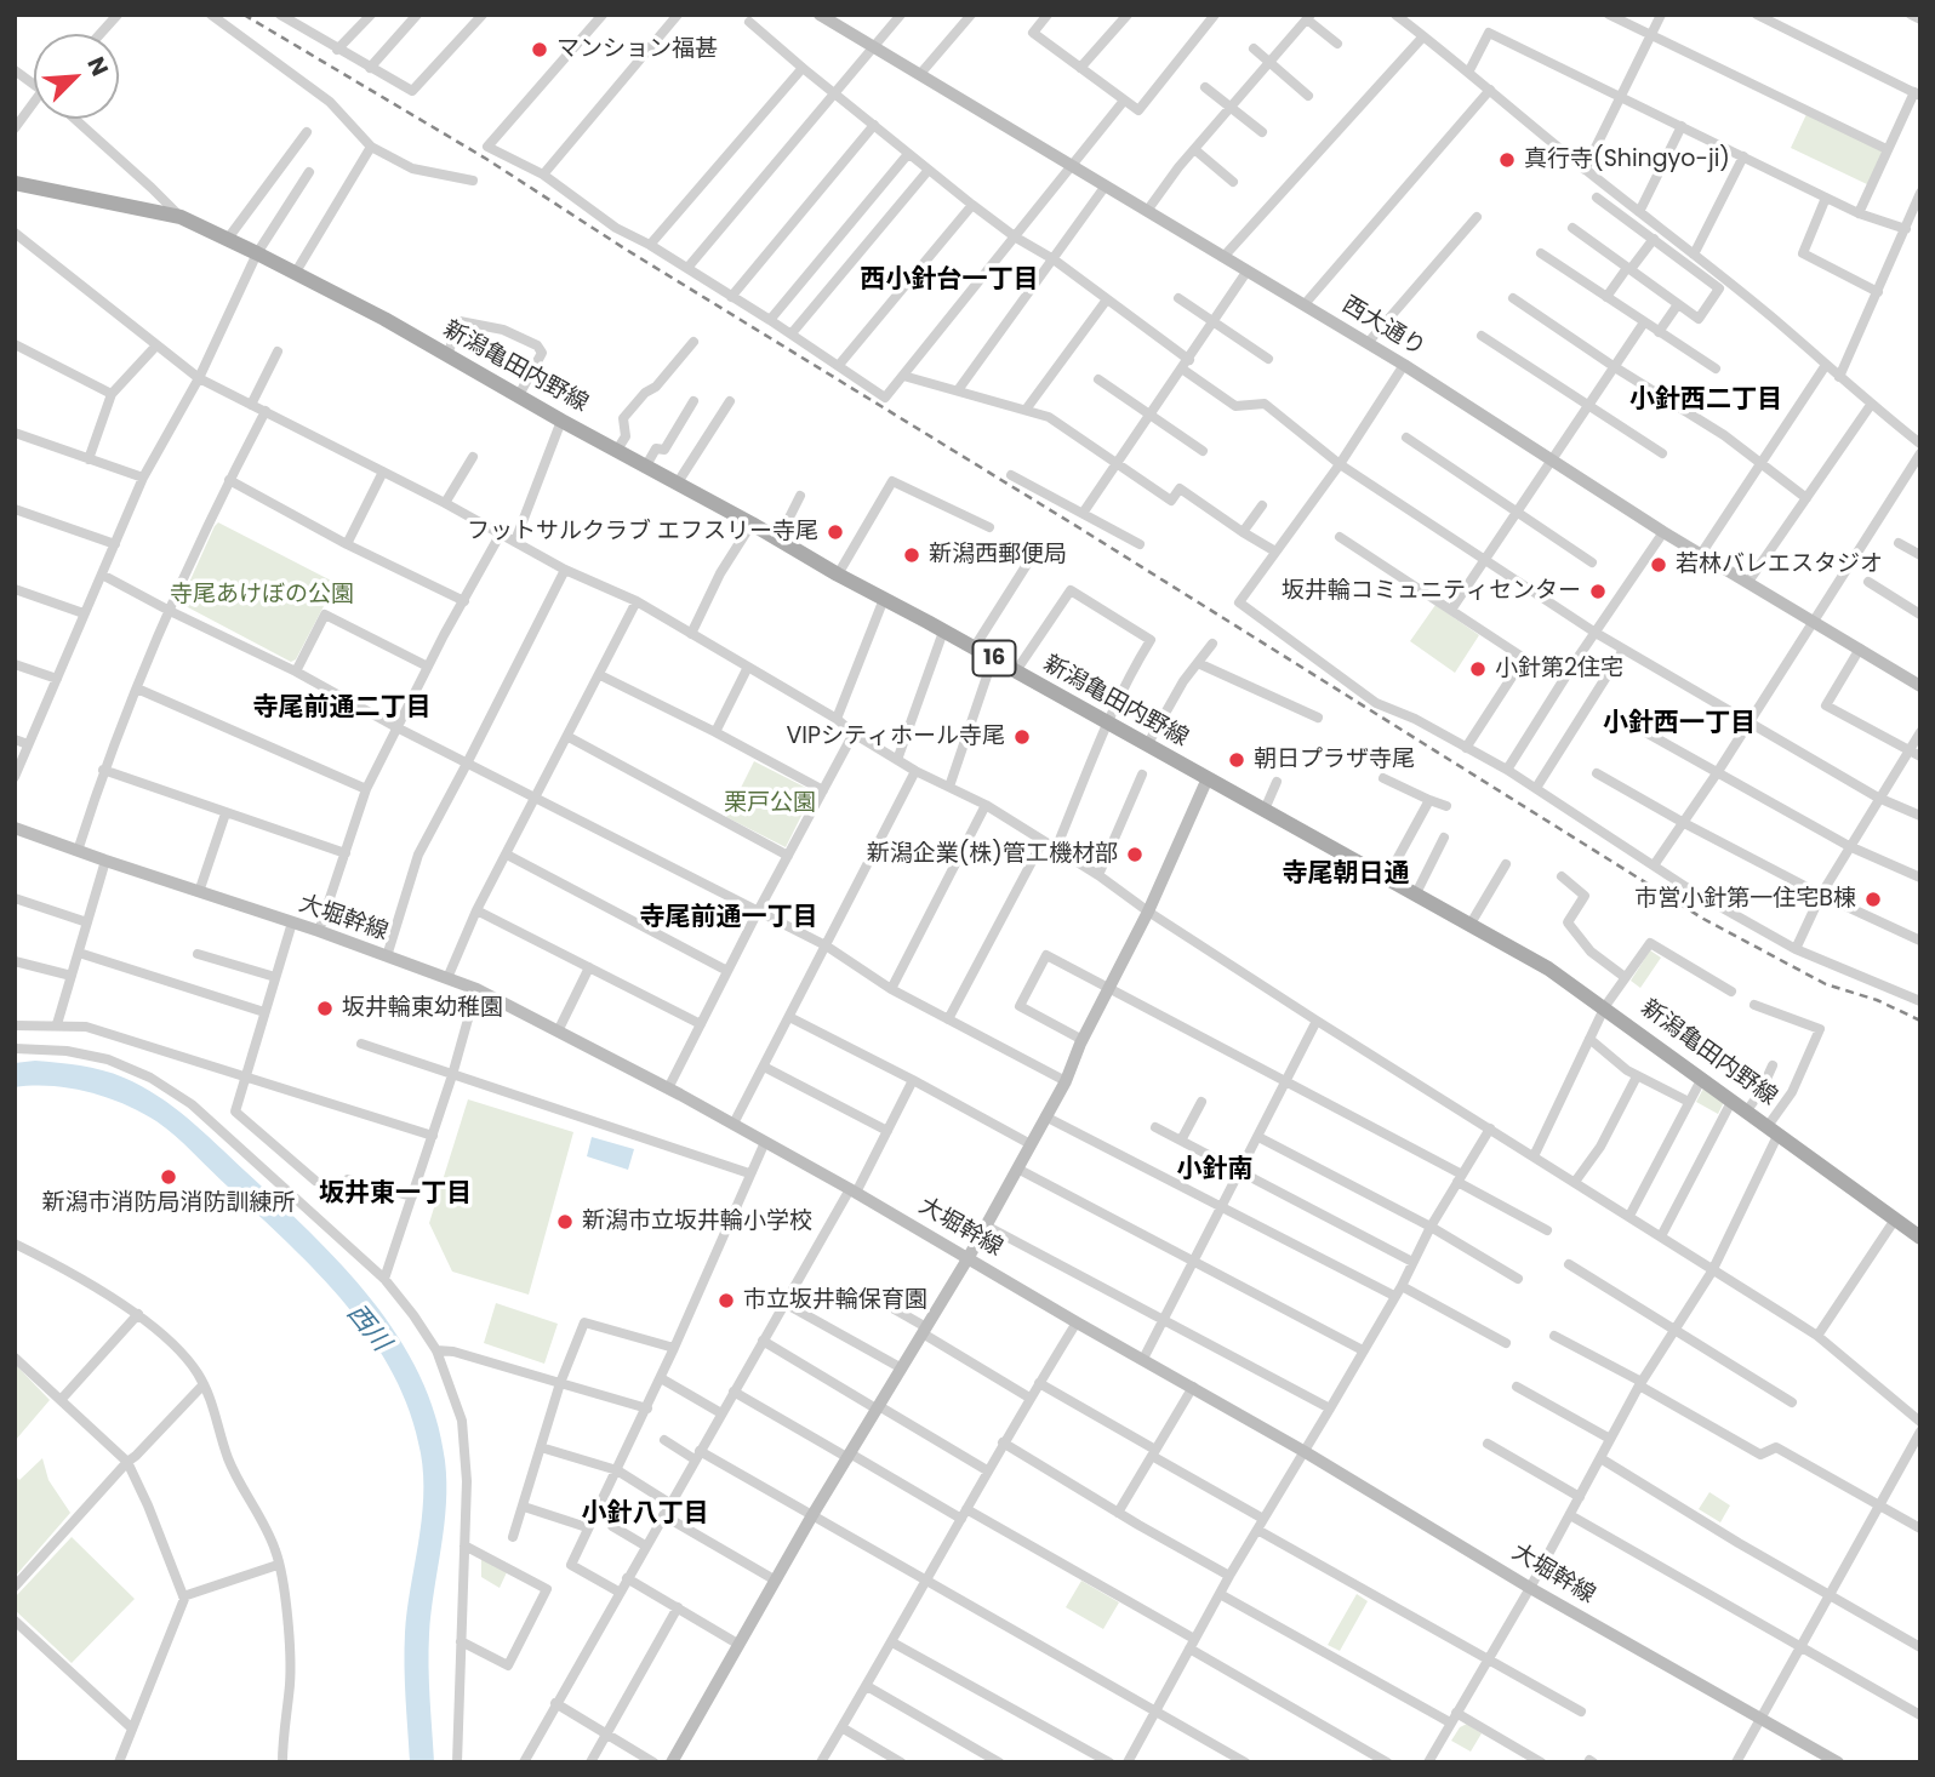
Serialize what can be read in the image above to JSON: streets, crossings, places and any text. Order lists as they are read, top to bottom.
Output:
{
  "streets": {
    "main road": ["新潟亀田内野線", "16"],
    "street": ["西大通り", "大堀幹線"]
  },
  "districts": [
    "西小針台一丁目",
    "小針西二丁目",
    "寺尾前通二丁目",
    "小針西一丁目",
    "寺尾朝日通",
    "寺尾前通一丁目",
    "小針南",
    "坂井東一丁目",
    "小針八丁目"
  ],
  "water": ["西川"],
  "parks": ["寺尾あけぼの公園", "栗戸公園"],
  "places": [
    "マンション福甚",
    "真行寺(Shingyo-ji)",
    "フットサルクラブ エフスリー寺尾",
    "新潟西郵便局",
    "若林バレエスタジオ",
    "坂井輪コミュニティセンター",
    "小針第2住宅",
    "VIPシティホール寺尾",
    "朝日プラザ寺尾",
    "新潟企業(株)管工機材部",
    "市営小針第一住宅B棟",
    "坂井輪東幼稚園",
    "新潟市消防局消防訓練所",
    "新潟市立坂井輪小学校",
    "市立坂井輪保育園"
  ],
  "north": "top right"
}
